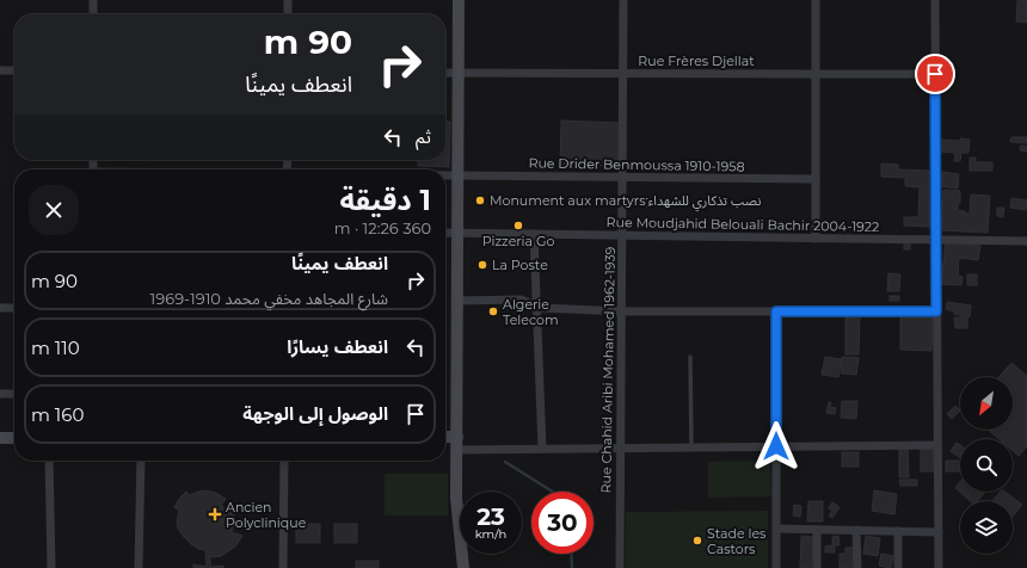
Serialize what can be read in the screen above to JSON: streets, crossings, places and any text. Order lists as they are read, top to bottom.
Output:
{
  "streets": {
    "street": [
      "Rue Frères Djellat",
      "Rue Drider Benmoussa 1910-1958",
      "Rue Moudjahid Belouali Bachir 2004-1922",
      "Rue Chahid Aribi Mohamed 1962-1939"
    ]
  },
  "crossings": [
    ["Rue Frères Djellat", "Rue Chahid Aribi Mohamed 1962-1939"],
    ["Rue Drider Benmoussa 1910-1958", "Rue Chahid Aribi Mohamed 1962-1939"],
    ["Rue Moudjahid Belouali Bachir 2004-1922", "Rue Chahid Aribi Mohamed 1962-1939"]
  ],
  "places": {
    "other": [
      "Monument aux martyrs;نصب تذكاري للشهداء",
      "Pizzeria Go",
      "La Poste",
      "Algerie Telecom",
      "Stade les Castors"
    ],
    "health": ["Ancien Polyclinique"]
  },
  "north": "bottom left",
  "page": {
    "turn": ["90 m", "انعطف يمينًا"],
    "then": "ثم",
    "heading": ["1 دقيقة", "360 m · 12:26"],
    "list": [
      {
        "name": "انعطف يمينًا",
        "note": "شارع المجاهد مخفي محمد 1910-1969",
        "value": "90 m"
      },
      {
        "name": "انعطف يسارًا",
        "value": "110 m"
      },
      {
        "name": "الوصول إلى الوجهة",
        "value": "160 m"
      }
    ],
    "speed": "23 km/h",
    "limit": "30"
  }
}
